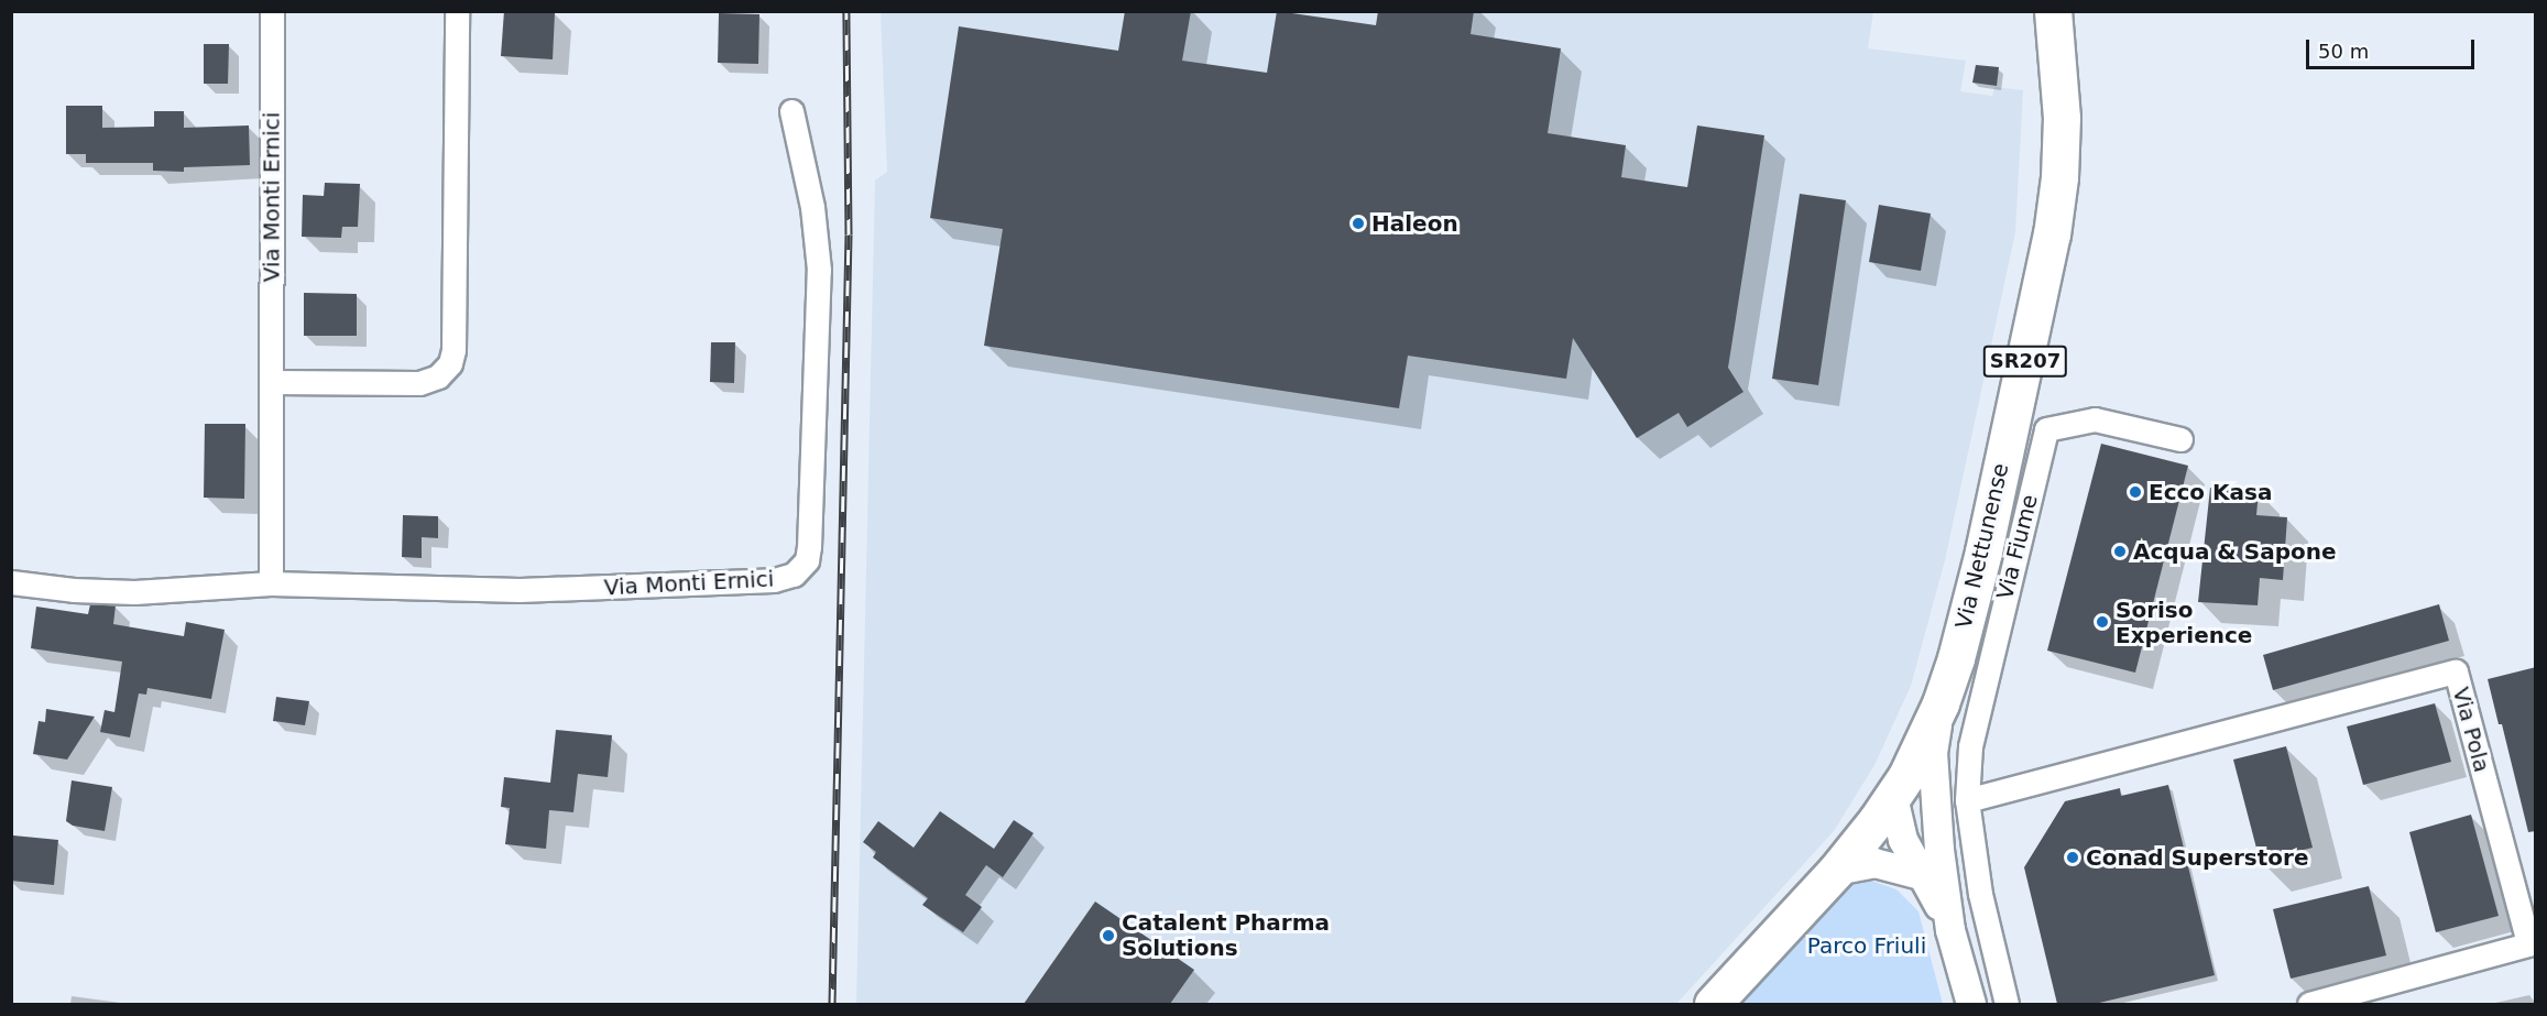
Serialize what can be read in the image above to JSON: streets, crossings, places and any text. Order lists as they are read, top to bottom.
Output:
{
  "streets": {
    "main road": ["SR207", "Via Nettunense"],
    "street": ["Via Monti Ernici", "Via Fiume", "Via Pola"]
  },
  "crossings": [
    ["Via Fiume", "Via Pola"]
  ],
  "parks": ["Parco Friuli"],
  "places": [
    "Haleon",
    "Ecco Kasa",
    "Acqua & Sapone",
    "Soriso Experience",
    "Conad Superstore",
    "Catalent Pharma Solutions"
  ],
  "scale_bar": "50 m"
}
